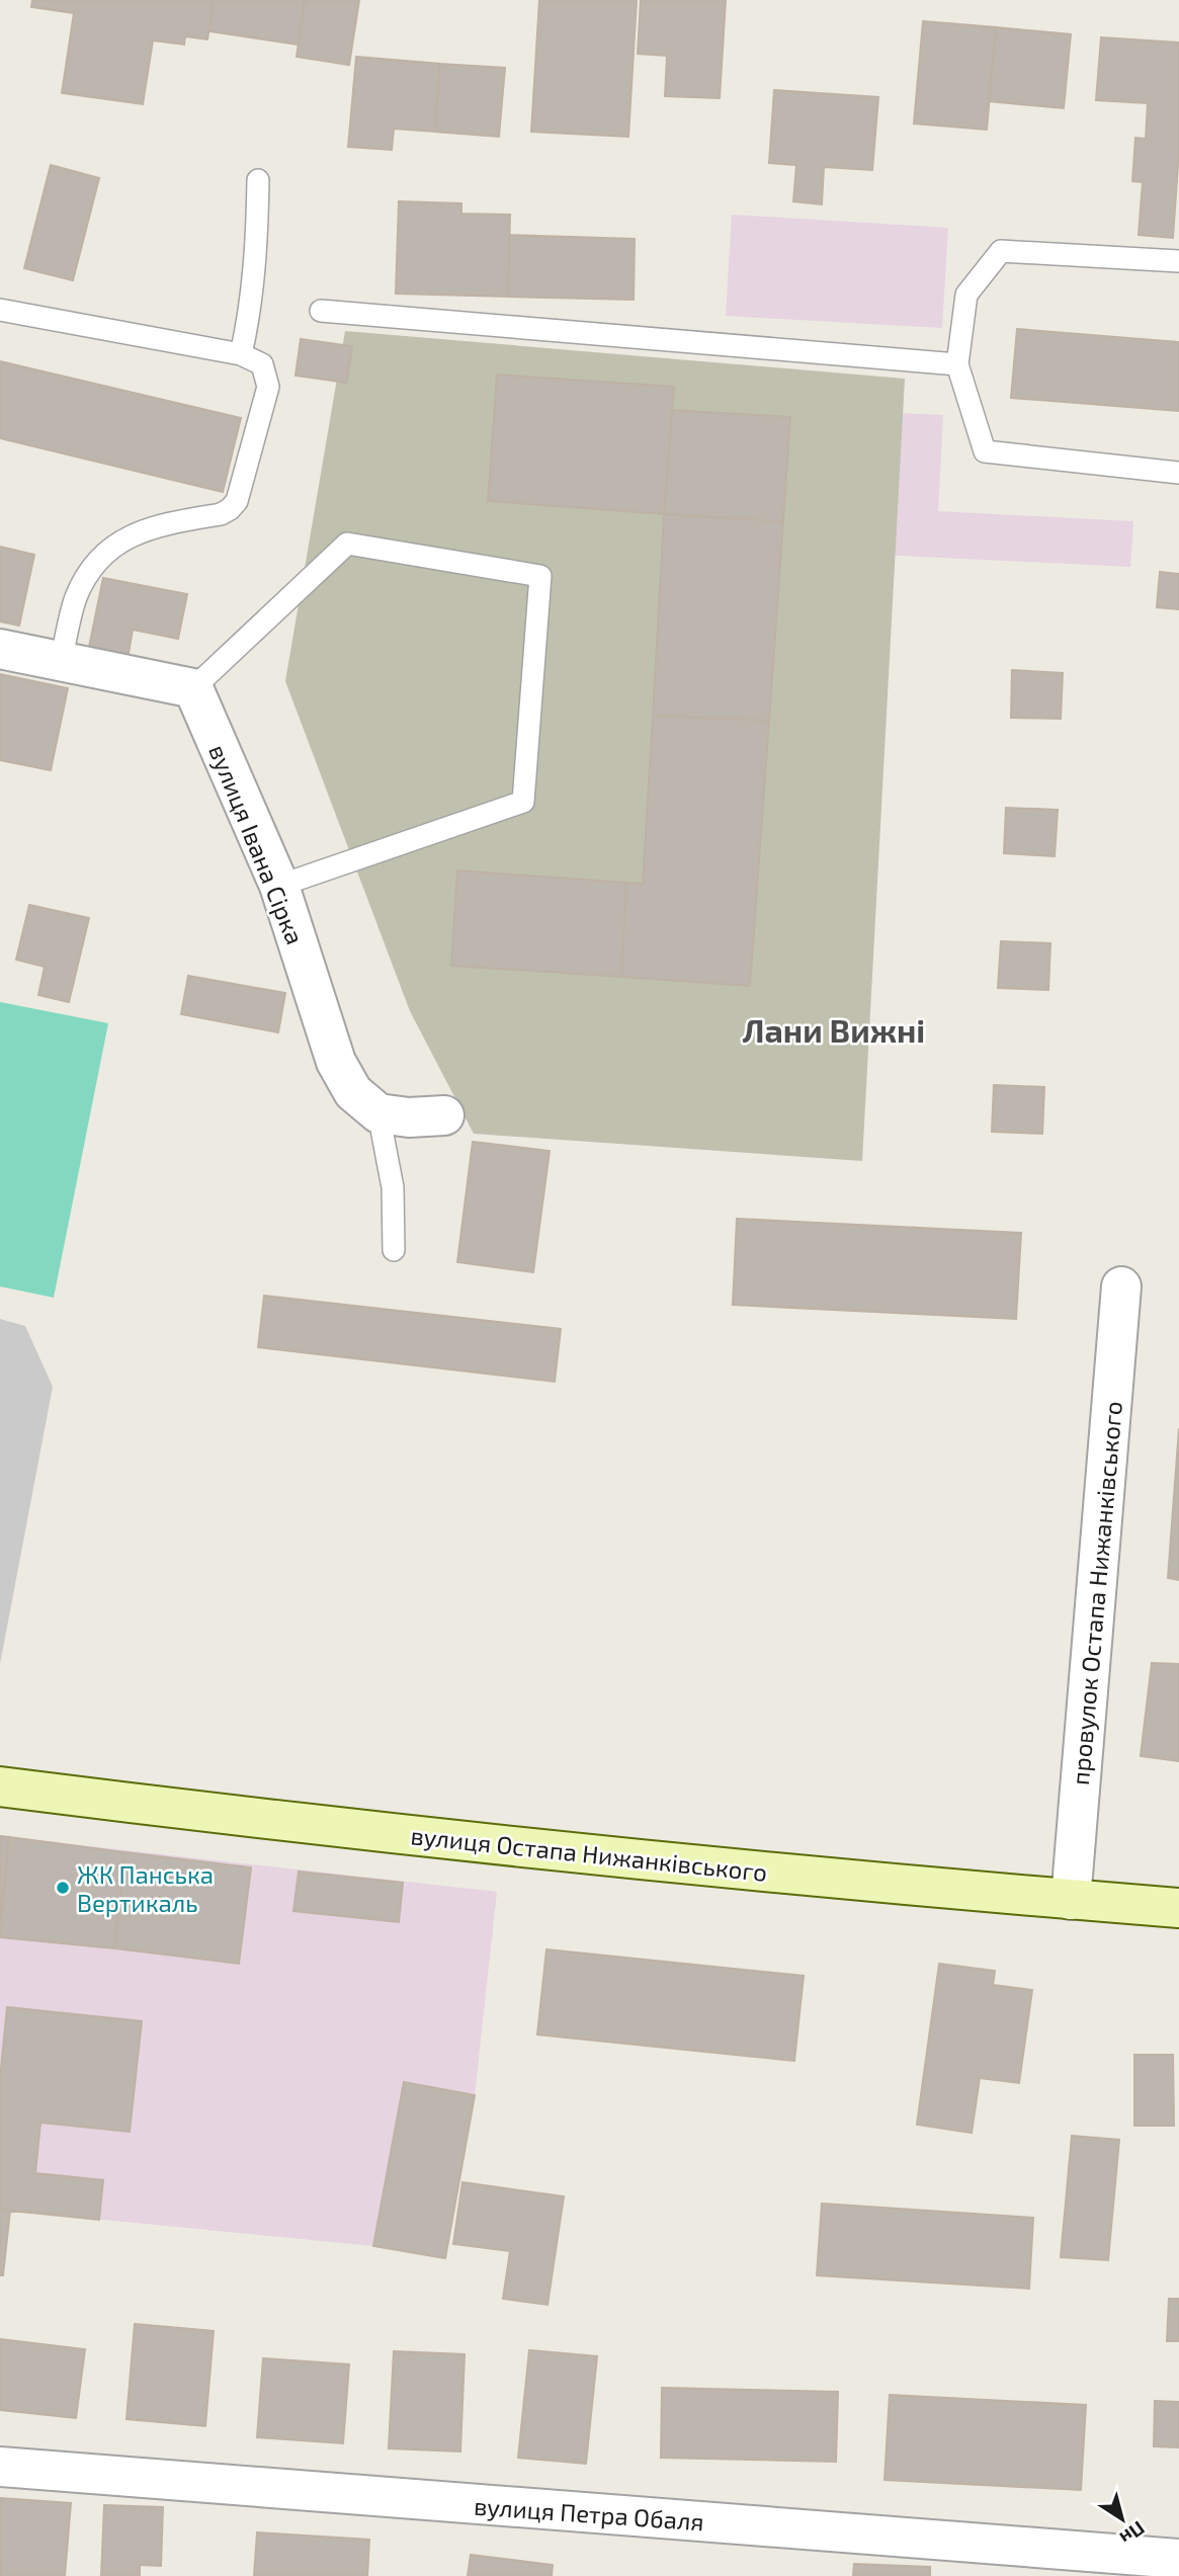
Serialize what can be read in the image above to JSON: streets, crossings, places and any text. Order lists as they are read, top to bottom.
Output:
{
  "streets": {
    "street": [
      "вулиця Івана Сірка",
      "провулок Остапа Нижанківського",
      "вулиця Остапа Нижанківського",
      "вулиця Петра Обаля"
    ]
  },
  "crossings": [
    ["провулок Остапа Нижанківського", "вулиця Остапа Нижанківського"]
  ],
  "districts": ["Лани Вижні"],
  "places": ["ЖК Панська Вертикаль"],
  "north": "bottom right"
}
